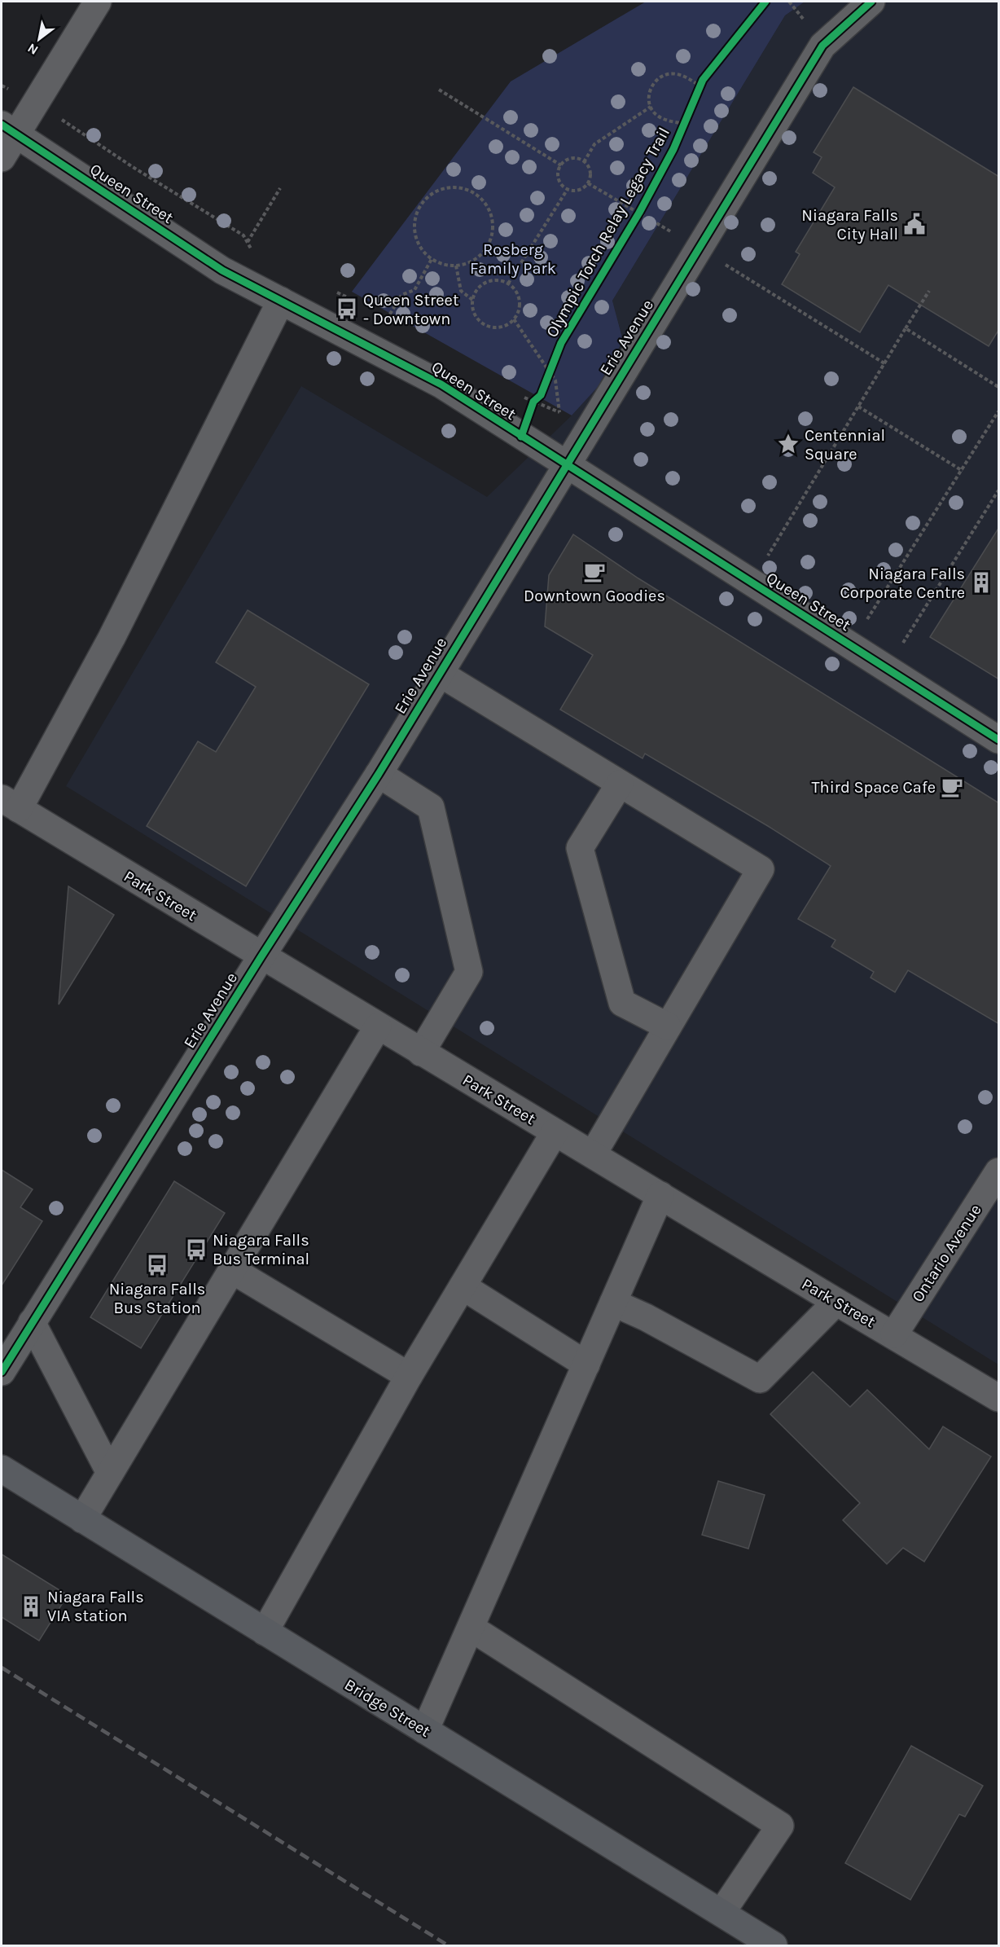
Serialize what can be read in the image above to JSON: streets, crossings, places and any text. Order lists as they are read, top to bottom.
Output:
{
  "streets": {
    "main road": ["Bridge Street"],
    "street": [
      "Queen Street",
      "Erie Avenue",
      "Park Street",
      "Ontario Avenue"
    ],
    "cycle path": ["Olympic Torch Relay Legacy Trail"]
  },
  "crossings": [
    ["Queen Street", "Erie Avenue"],
    ["Erie Avenue", "Park Street"],
    ["Park Street", "Ontario Avenue"]
  ],
  "parks": ["Rosberg Family Park"],
  "places": {
    "public building": ["Niagara Falls City Hall"],
    "bus stop": ["Queen Street - Downtown", "Niagara Falls Bus Terminal", "Niagara Falls Bus Station"],
    "place": ["Centennial Square"],
    "cafe": ["Downtown Goodies", "Third Space Cafe"],
    "building": ["Niagara Falls Corporate Centre", "Niagara Falls VIA station"]
  },
  "north": "bottom left"
}
